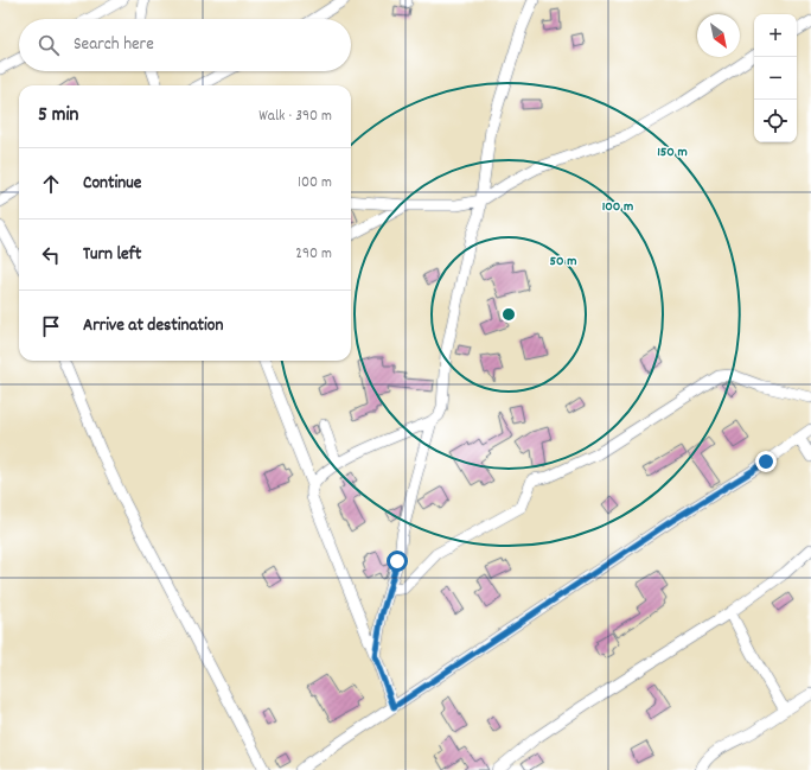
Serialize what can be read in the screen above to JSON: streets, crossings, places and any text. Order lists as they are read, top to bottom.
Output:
{
  "north": "bottom right",
  "page": {
    "map_buttons": ["+", "−"],
    "search": "Search here",
    "heading": ["5 min", "Walk · 390 m"],
    "list": [
      ["Continue", "100 m"],
      ["Turn left", "290 m"],
      "Arrive at destination"
    ]
  },
  "rings": ["150 m", "100 m", "50 m"]
}
